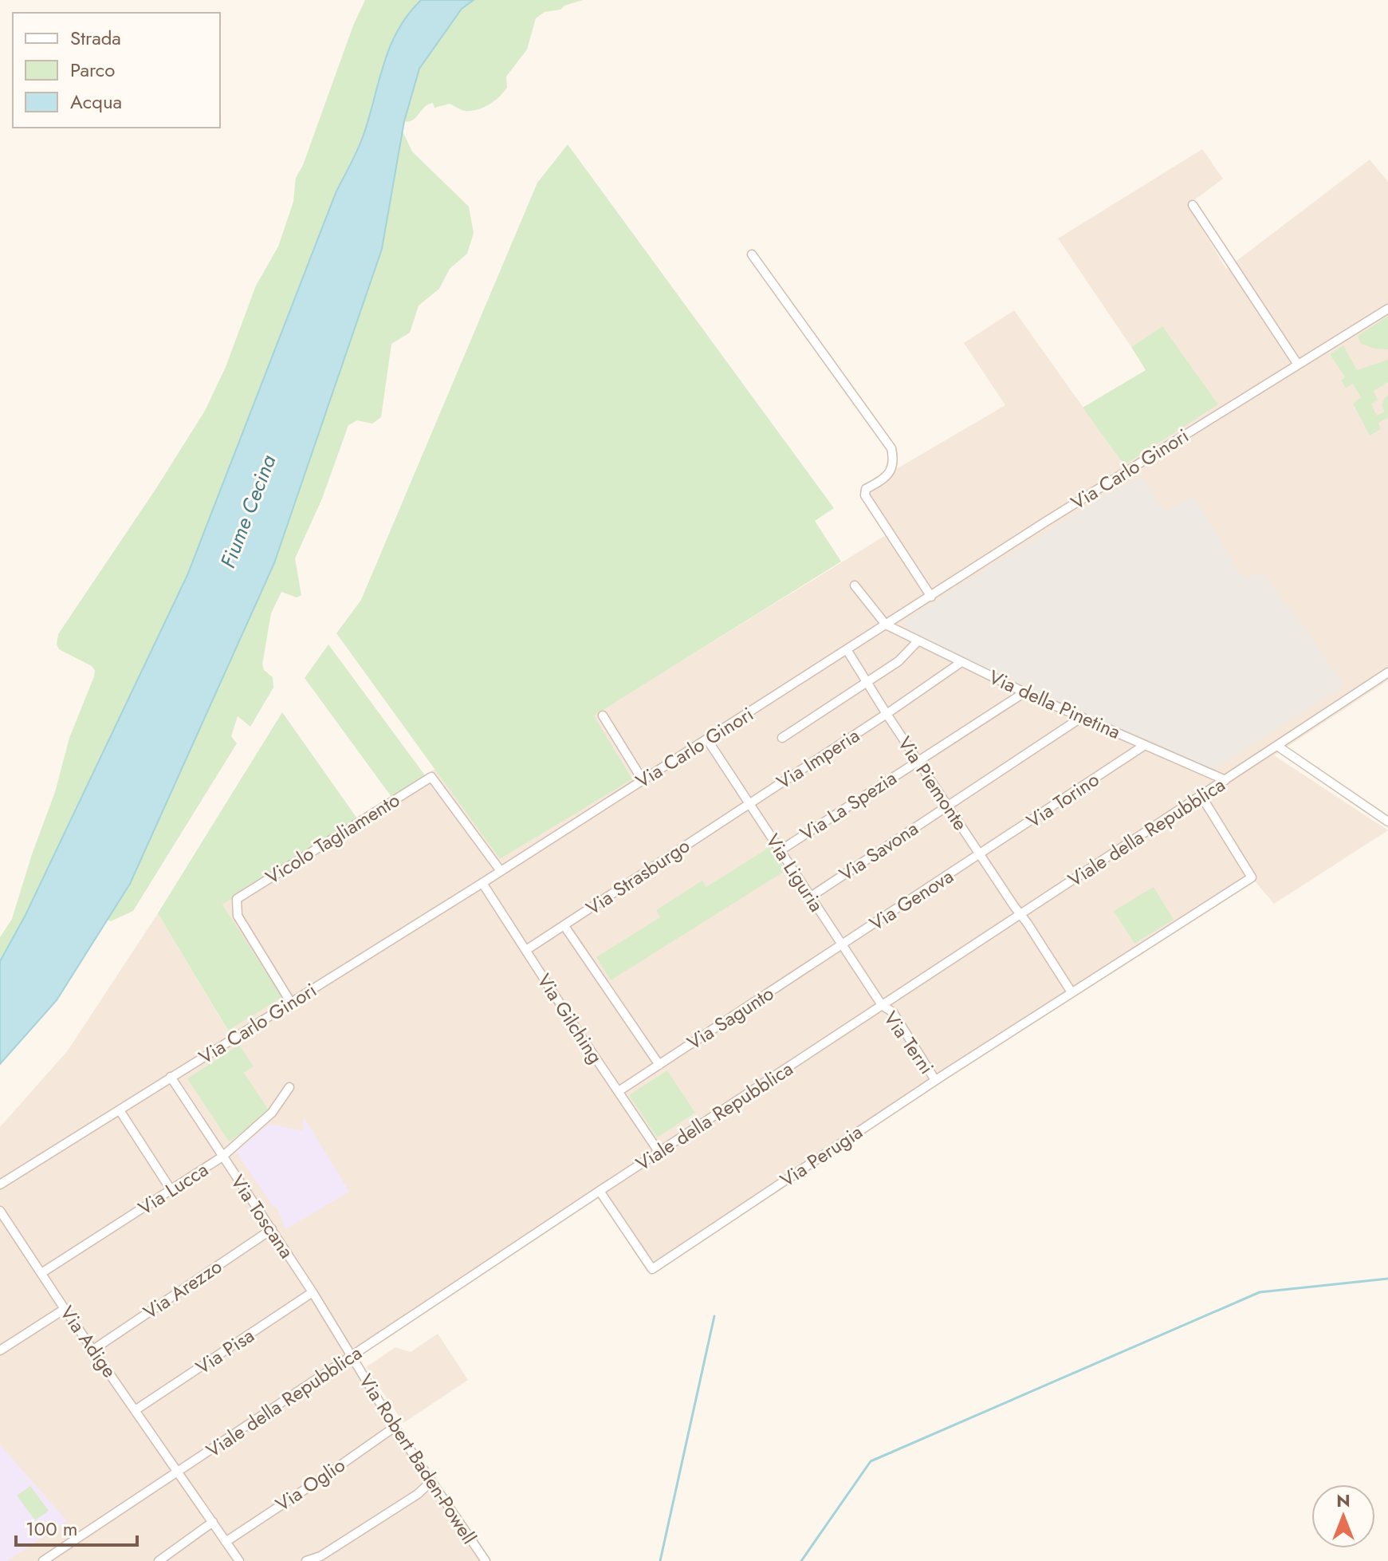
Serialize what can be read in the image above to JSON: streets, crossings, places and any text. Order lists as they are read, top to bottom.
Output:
{
  "streets": {
    "street": [
      "Via Carlo Ginori",
      "Via della Pinetina",
      "Via Imperia",
      "Via Piemonte",
      "Via Torino",
      "Via La Spezia",
      "Viale della Repubblica",
      "Vicolo Tagliamento",
      "Via Savona",
      "Via Liguria",
      "Via Strasburgo",
      "Via Genova",
      "Via Sagunto",
      "Via Gilching",
      "Via Terni",
      "Via Perugia",
      "Via Lucca",
      "Via Toscana",
      "Via Arezzo",
      "Via Adige",
      "Via Pisa",
      "Via Robert Baden-Powell",
      "Via Oglio"
    ]
  },
  "crossings": [
    ["Via Carlo Ginori", "Via della Pinetina"],
    ["Via Carlo Ginori", "Via Piemonte"],
    ["Via Carlo Ginori", "Vicolo Tagliamento"],
    ["Via Carlo Ginori", "Via Liguria"],
    ["Via Carlo Ginori", "Via Gilching"],
    ["Via Carlo Ginori", "Via Toscana"],
    ["Via della Pinetina", "Via Imperia"],
    ["Via della Pinetina", "Via Torino"],
    ["Via della Pinetina", "Via La Spezia"],
    ["Via della Pinetina", "Viale della Repubblica"],
    ["Via della Pinetina", "Via Savona"],
    ["Via Imperia", "Via Piemonte"],
    ["Via Imperia", "Via Liguria"],
    ["Via Imperia", "Via Strasburgo"],
    ["Via Piemonte", "Via Torino"],
    ["Via Piemonte", "Via La Spezia"],
    ["Via Piemonte", "Viale della Repubblica"],
    ["Via Piemonte", "Via Savona"],
    ["Via Piemonte", "Via Genova"],
    ["Via Piemonte", "Via Perugia"],
    ["Via Torino", "Via Genova"],
    ["Via La Spezia", "Via Liguria"],
    ["Viale della Repubblica", "Via Liguria"],
    ["Viale della Repubblica", "Via Gilching"],
    ["Viale della Repubblica", "Via Terni"],
    ["Viale della Repubblica", "Via Perugia"],
    ["Viale della Repubblica", "Via Toscana"],
    ["Viale della Repubblica", "Via Adige"],
    ["Viale della Repubblica", "Via Robert Baden-Powell"],
    ["Via Savona", "Via Liguria"],
    ["Via Liguria", "Via Strasburgo"],
    ["Via Liguria", "Via Genova"],
    ["Via Liguria", "Via Sagunto"],
    ["Via Liguria", "Via Terni"],
    ["Via Strasburgo", "Via Gilching"],
    ["Via Genova", "Via Sagunto"],
    ["Via Sagunto", "Via Gilching"],
    ["Via Terni", "Via Perugia"],
    ["Via Lucca", "Via Toscana"],
    ["Via Lucca", "Via Adige"],
    ["Via Toscana", "Via Arezzo"],
    ["Via Toscana", "Via Pisa"],
    ["Via Toscana", "Via Robert Baden-Powell"],
    ["Via Arezzo", "Via Adige"],
    ["Via Adige", "Via Pisa"],
    ["Via Adige", "Via Oglio"],
    ["Via Robert Baden-Powell", "Via Oglio"]
  ],
  "water": ["Fiume Cecina"],
  "legend": ["Strada", "Parco", "Acqua"],
  "scale_bar": "100 m",
  "north": "top"
}
